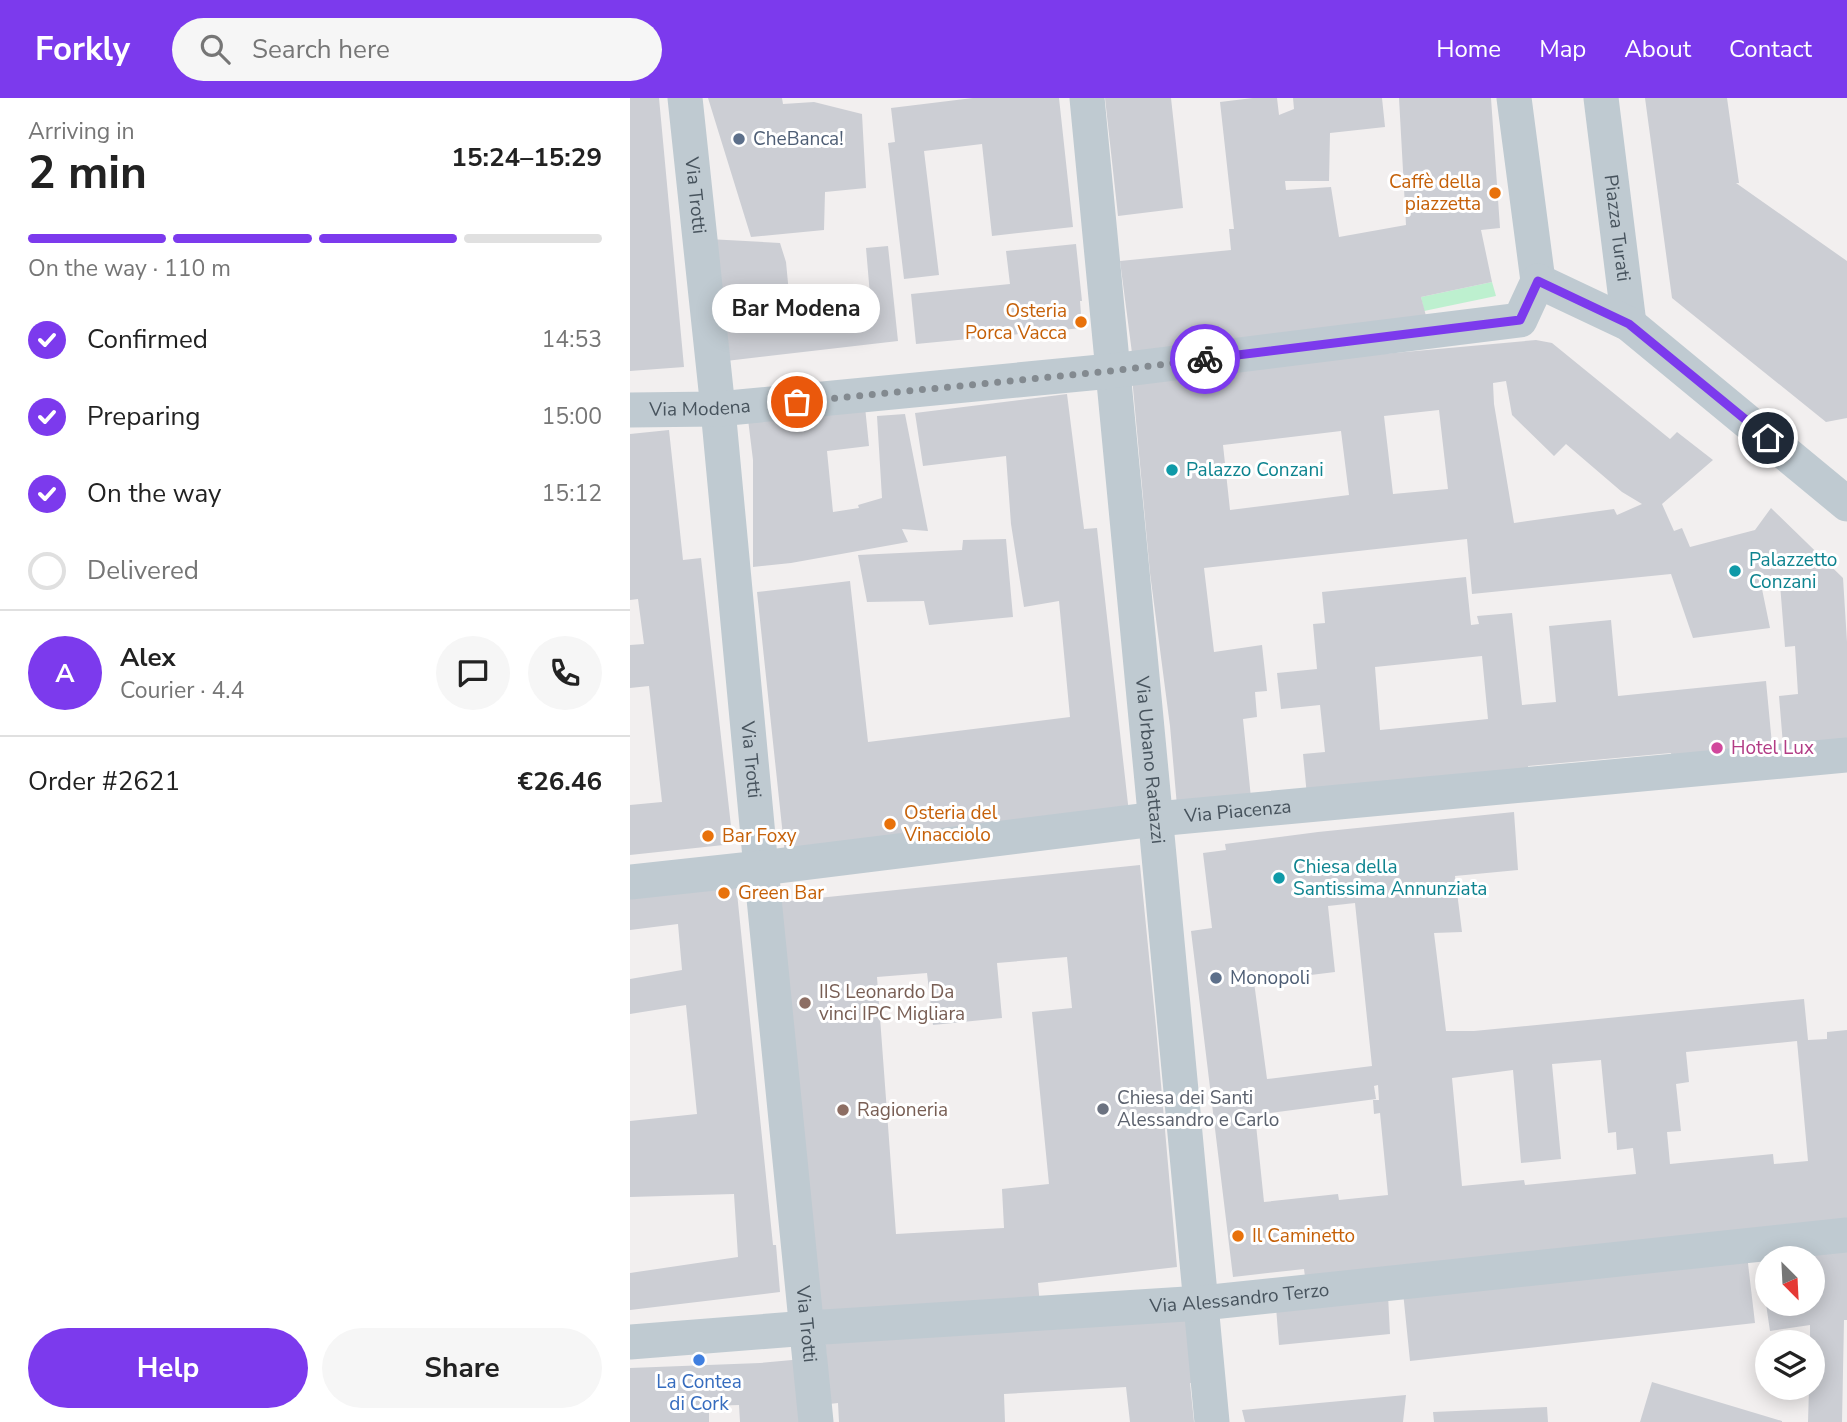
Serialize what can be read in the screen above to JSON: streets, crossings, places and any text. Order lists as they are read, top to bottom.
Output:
{
  "streets": {
    "street": [
      "Via Trotti",
      "Piazza Turati",
      "Via Modena",
      "Via Urbano Rattazzi",
      "Via Piacenza",
      "Via Alessandro Terzo"
    ]
  },
  "crossings": [
    ["Via Trotti", "Via Modena"],
    ["Via Trotti", "Via Piacenza"],
    ["Via Trotti", "Via Alessandro Terzo"],
    ["Via Modena", "Via Urbano Rattazzi"],
    ["Via Urbano Rattazzi", "Via Piacenza"],
    ["Via Urbano Rattazzi", "Via Alessandro Terzo"]
  ],
  "places": [
    "CheBanca!",
    "Caffè della piazzetta",
    "Osteria Porca Vacca",
    "Bar Modena",
    "Palazzo Conzani",
    "Palazzetto Conzani",
    "Hotel Lux",
    "Osteria del Vinacciolo",
    "Bar Foxy",
    "Chiesa della Santissima Annunziata",
    "Green Bar",
    "Monopoli",
    "IIS Leonardo Da vinci IPC Migliara",
    "Chiesa dei Santi Alessandro e Carlo",
    "Ragioneria",
    "Il Caminetto",
    "La Contea di Cork"
  ],
  "north": "bottom right",
  "page": {
    "header": "Forkly",
    "search": "Search here",
    "nav": [
      "Home",
      "Map",
      "About",
      "Contact"
    ],
    "heading": ["2 min", "Arriving in", "15:24–15:29"],
    "panel": [
      "Alex",
      "Courier · 4.4",
      "Order #2621",
      "€26.46"
    ],
    "bar": "On the way · 110 m",
    "bubble": "Bar Modena",
    "list": [
      ["Confirmed", "14:53"],
      ["Preparing", "15:00"],
      ["On the way", "15:12"],
      "Delivered"
    ],
    "round": "A",
    "buttons": ["Help", "Share"]
  }
}
